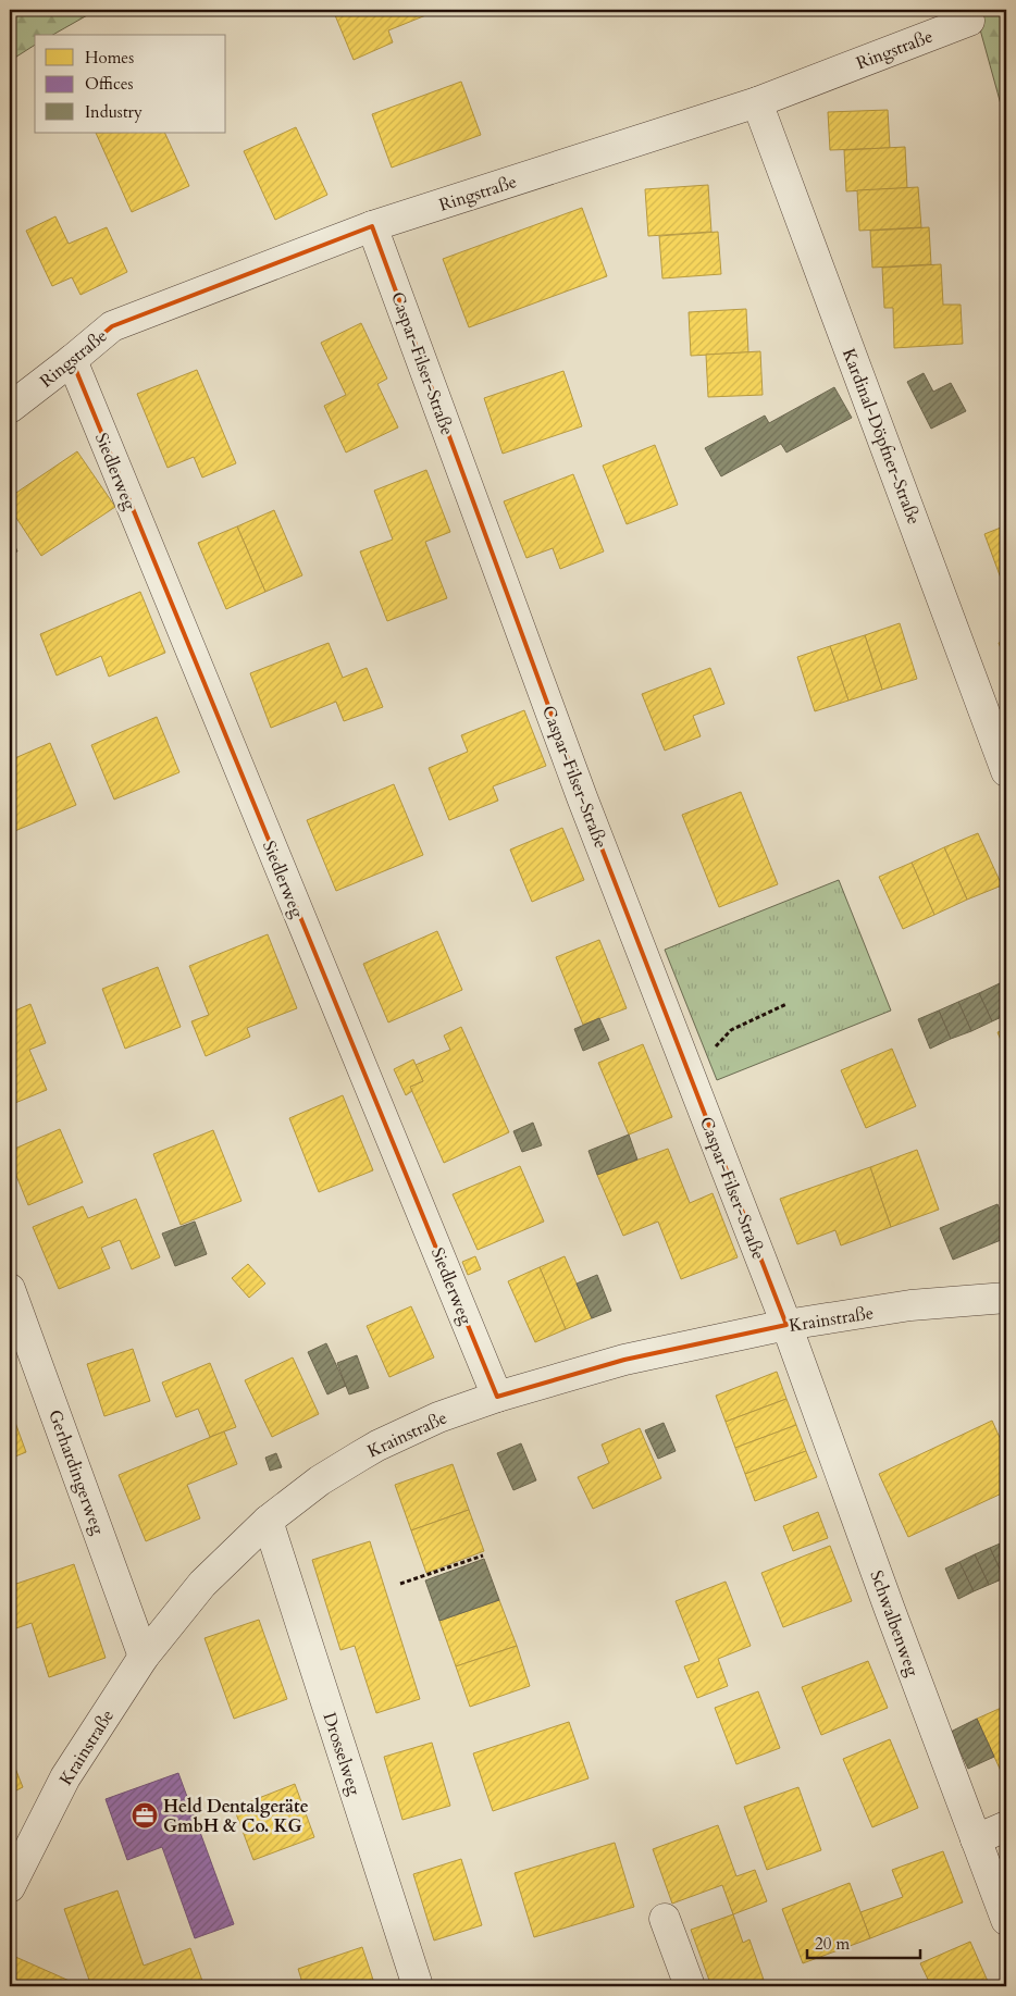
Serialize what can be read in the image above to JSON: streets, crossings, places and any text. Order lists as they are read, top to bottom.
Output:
{
  "streets": {
    "street": [
      "Ringstraße",
      "Caspar-Filser-Straße",
      "Kardinal-Döpfner-Straße",
      "Siedlerweg",
      "Krainstraße",
      "Gerhardingerweg",
      "Schwalbenweg",
      "Drosselweg"
    ]
  },
  "crossings": [
    ["Ringstraße", "Caspar-Filser-Straße"],
    ["Ringstraße", "Kardinal-Döpfner-Straße"],
    ["Ringstraße", "Siedlerweg"],
    ["Caspar-Filser-Straße", "Krainstraße"],
    ["Caspar-Filser-Straße", "Schwalbenweg"],
    ["Siedlerweg", "Krainstraße"],
    ["Krainstraße", "Gerhardingerweg"],
    ["Krainstraße", "Schwalbenweg"],
    ["Krainstraße", "Drosselweg"]
  ],
  "places": {
    "office": ["Held Dentalgeräte GmbH & Co. KG"]
  },
  "legend": ["Homes", "Offices", "Industry"],
  "scale_bar": "20 m"
}
